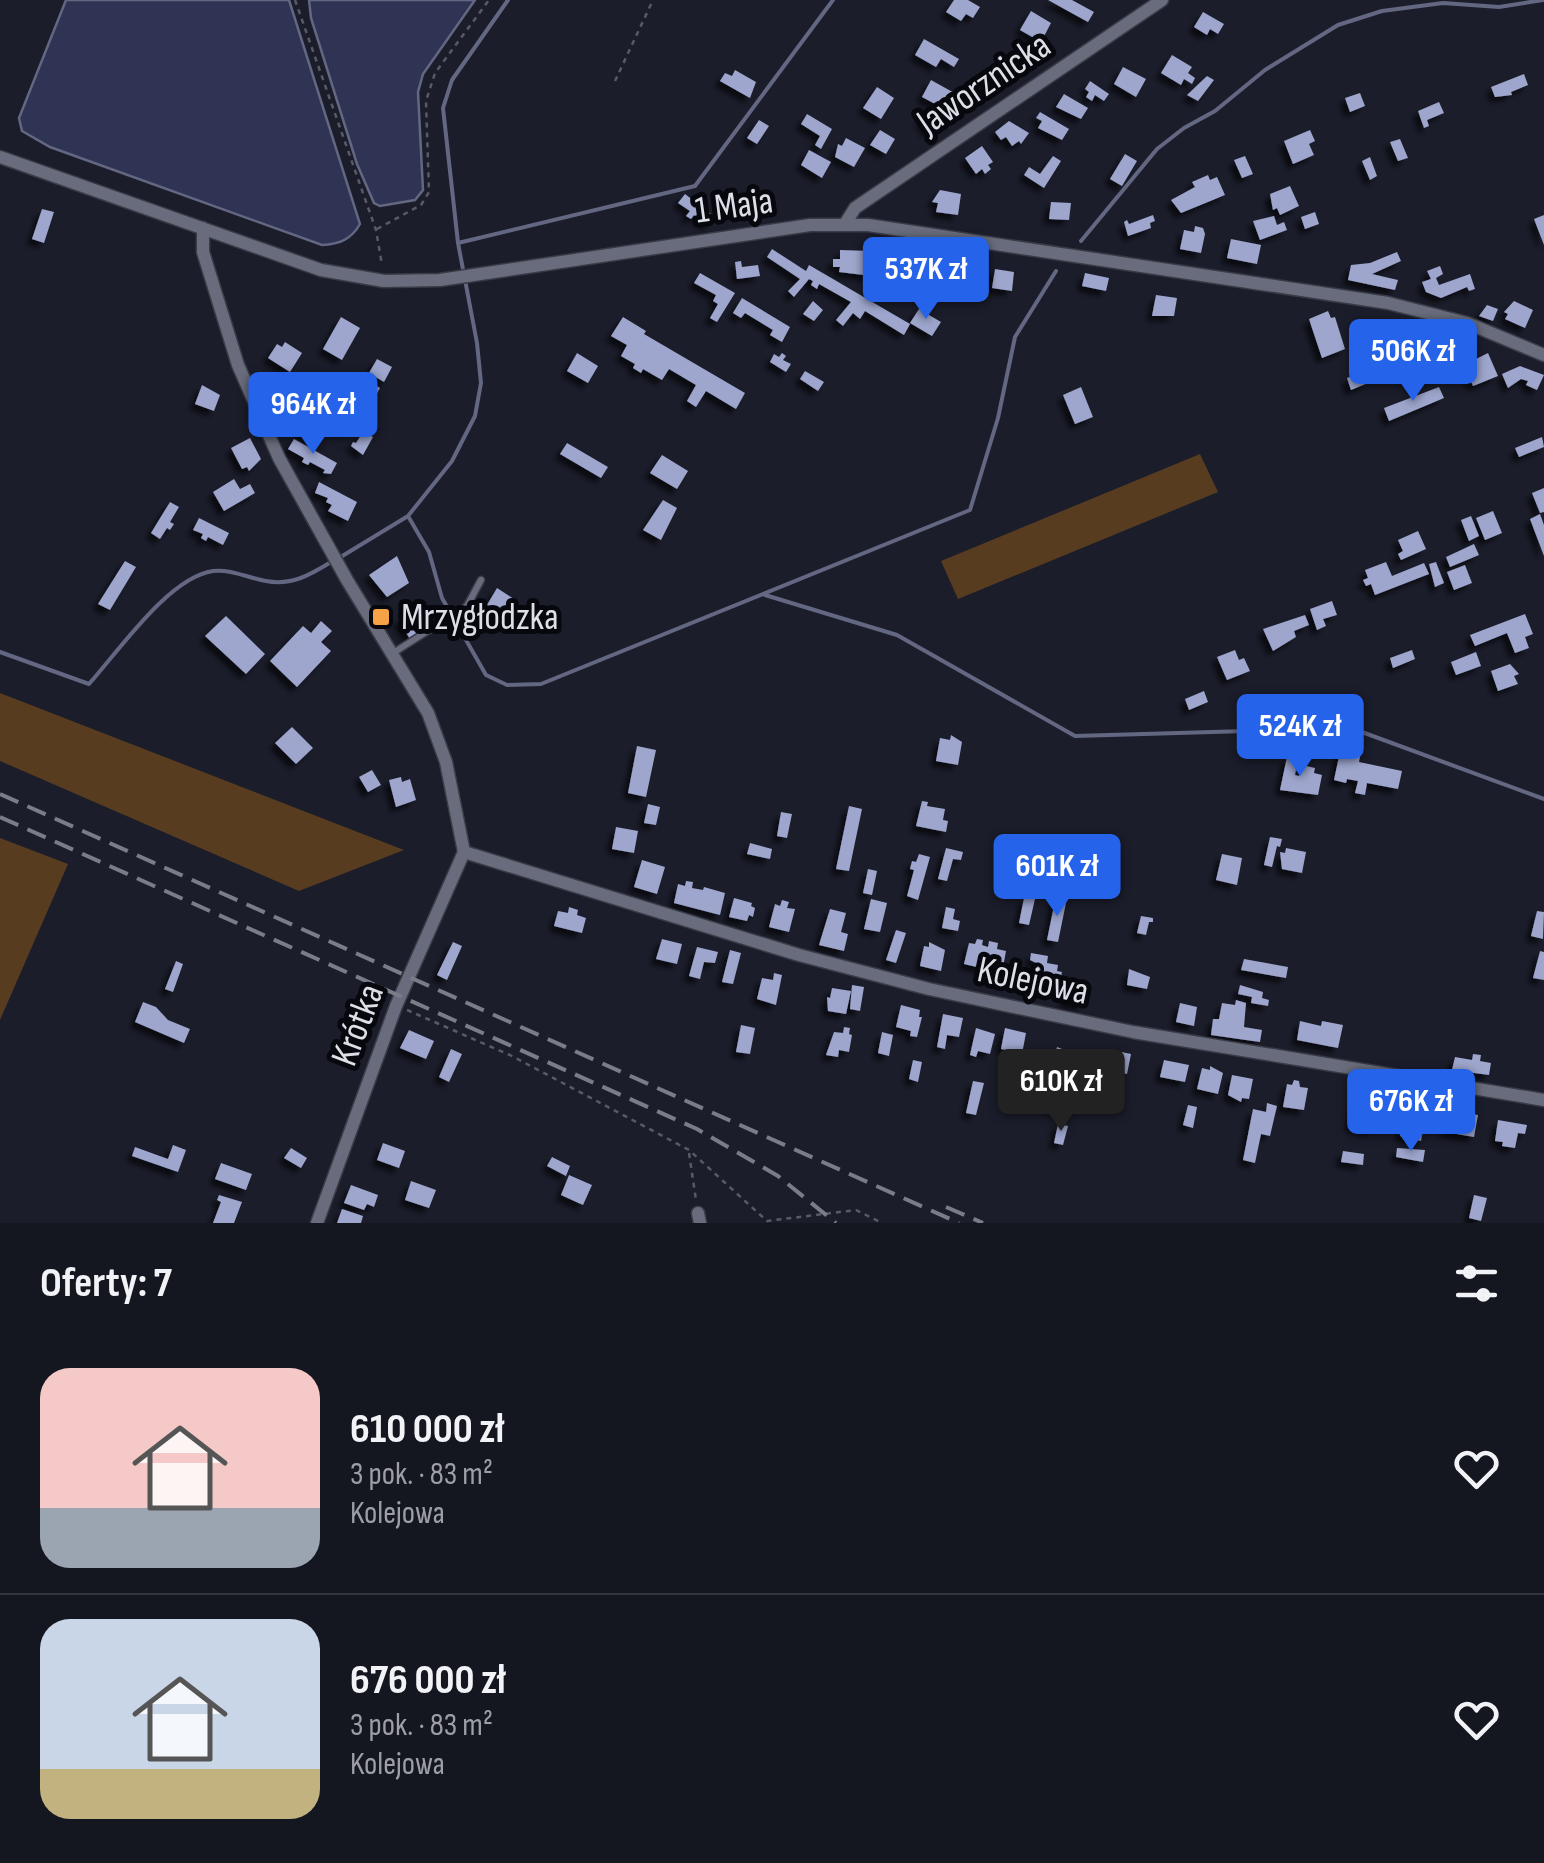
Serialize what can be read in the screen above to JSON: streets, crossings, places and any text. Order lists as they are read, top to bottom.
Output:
{
  "streets": {
    "street": [
      "Jaworznicka",
      "1 Maja",
      "Kolejowa",
      "Krótka"
    ]
  },
  "crossings": [
    ["Jaworznicka", "1 Maja"],
    ["Kolejowa", "Krótka"]
  ],
  "places": {
    "transit": ["Mrzygłodzka"]
  },
  "page": {
    "price": [
      "537K zł",
      "506K zł",
      "964K zł",
      "524K zł",
      "601K zł",
      "610K zł",
      "676K zł"
    ],
    "heading": "Oferty: 7",
    "list": [
      {
        "name": "610 000 zł",
        "note": "3 pok. · 83 m² · Kolejowa"
      },
      {
        "name": "676 000 zł",
        "note": "3 pok. · 83 m² · Kolejowa"
      }
    ]
  }
}
